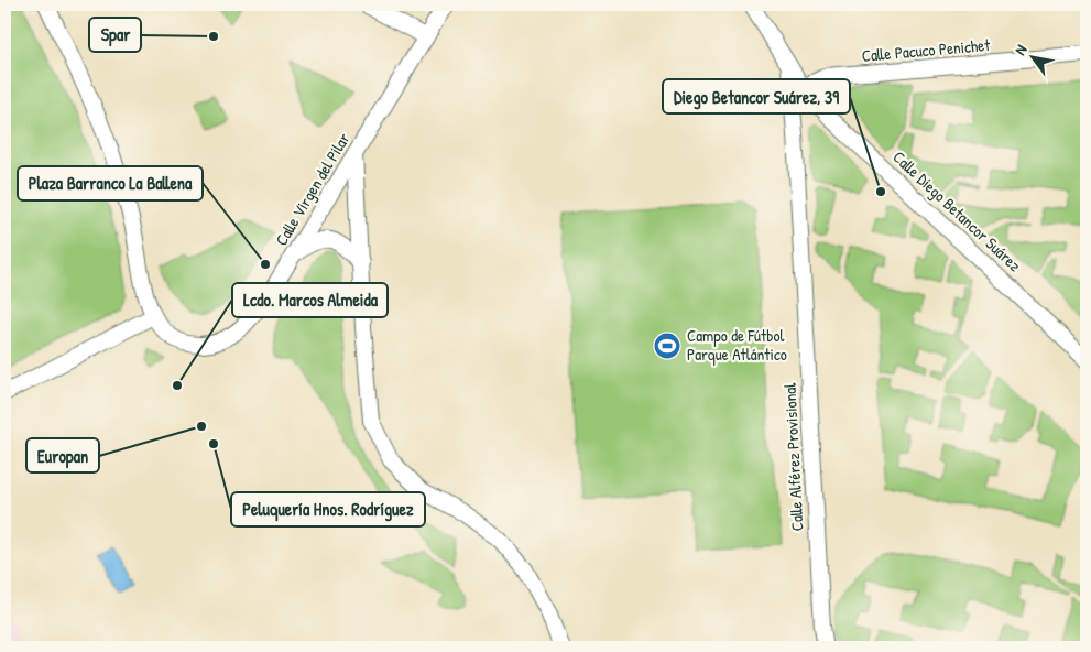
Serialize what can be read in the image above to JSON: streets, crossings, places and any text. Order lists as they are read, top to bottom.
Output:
{
  "streets": {
    "street": [
      "Calle Pacuco Penichet",
      "Calle Virgen del Pilar",
      "Calle Diego Betancor Suárez",
      "Calle Alférez Provisional"
    ]
  },
  "crossings": [
    ["Calle Pacuco Penichet", "Calle Diego Betancor Suárez"],
    ["Calle Diego Betancor Suárez", "Calle Alférez Provisional"]
  ],
  "places": {
    "other": [
      "Spar",
      "Diego Betancor Suárez, 39",
      "Plaza Barranco La Ballena",
      "Lcdo. Marcos Almeida",
      "Europan",
      "Peluquería Hnos. Rodríguez"
    ],
    "sports": ["Campo de Fútbol Parque Atlántico"]
  },
  "north": "top left"
}
